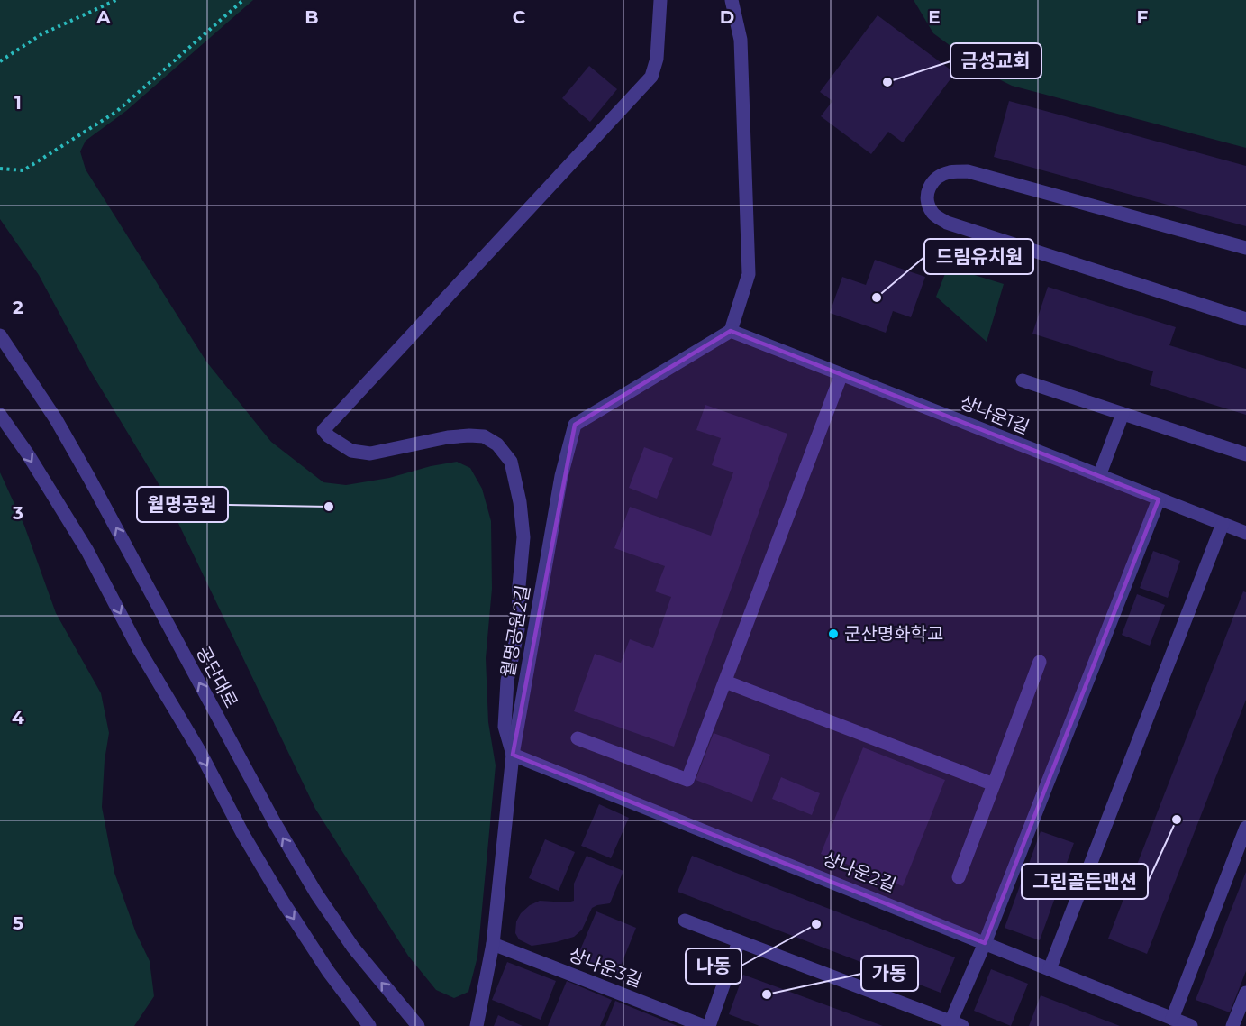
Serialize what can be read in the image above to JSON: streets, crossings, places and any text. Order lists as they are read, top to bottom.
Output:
{
  "streets": {
    "street": [
      "상나운1길",
      "월명공원2길",
      "공단대로",
      "상나운2길",
      "상나운3길"
    ]
  },
  "crossings": [
    ["상나운1길", "월명공원2길"],
    ["월명공원2길", "상나운2길"],
    ["월명공원2길", "상나운3길"]
  ],
  "places": [
    "금성교회",
    "드림유치원",
    "월명공원",
    "군산명화학교",
    "그린골든맨션",
    "나동",
    "가동"
  ],
  "grid": {
    "columns": [
      "A",
      "B",
      "C",
      "D",
      "E",
      "F"
    ],
    "rows": [
      "1",
      "2",
      "3",
      "4",
      "5"
    ]
  }
}
